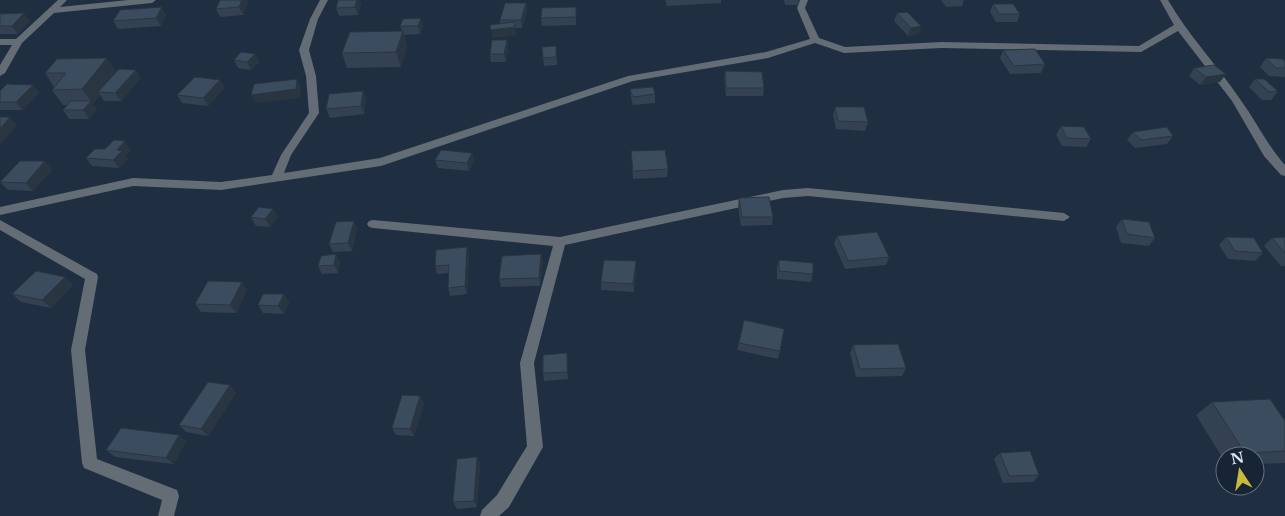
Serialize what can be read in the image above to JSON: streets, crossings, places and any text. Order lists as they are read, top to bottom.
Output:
{
  "north": "top"
}
